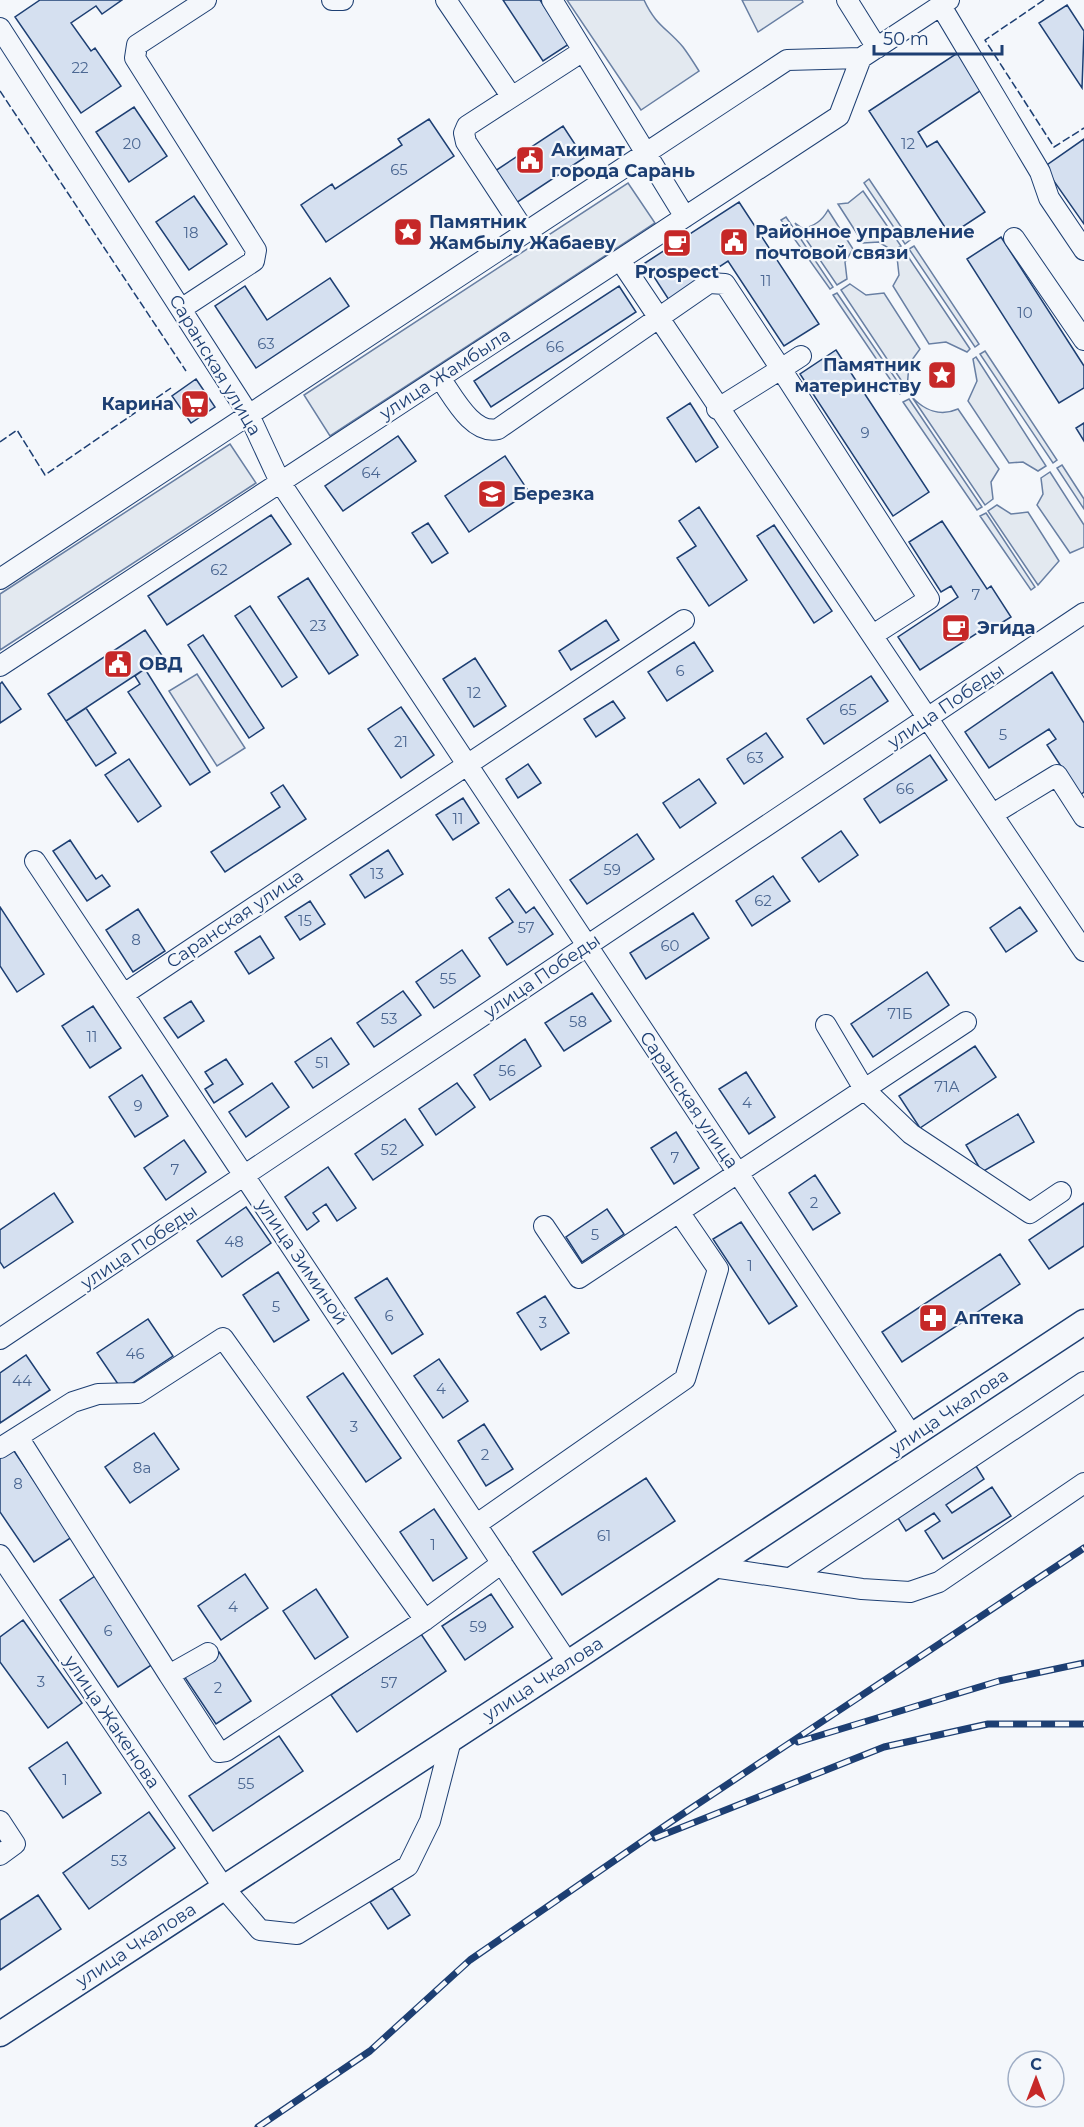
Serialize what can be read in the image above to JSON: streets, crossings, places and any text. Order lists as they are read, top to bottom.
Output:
{
  "streets": {
    "main road": ["улица Чкалова"],
    "street": [
      "Саранская улица",
      "улица Жамбыла",
      "улица Победы",
      "улица Зиминой",
      "улица Жакенова"
    ]
  },
  "crossings": [
    ["Саранская улица", "улица Жамбыла"],
    ["Саранская улица", "улица Победы"],
    ["Саранская улица", "улица Зиминой"],
    ["Саранская улица", "улица Чкалова"],
    ["улица Победы", "улица Зиминой"],
    ["улица Зиминой", "улица Чкалова"],
    ["улица Чкалова", "улица Жакенова"]
  ],
  "places": {
    "public building": ["Акимат города Сарань", "Районное управление почтовой связи", "ОВД"],
    "place": ["Памятник Жамбылу Жабаеву", "Памятник материнству"],
    "cafe": ["Prospect", "Эгида"],
    "supermarket": ["Карина"],
    "school or university": ["Березка"],
    "pharmacy": ["Аптека"]
  },
  "house_numbers": [
    "22",
    "20",
    "12",
    "65",
    "18",
    "11",
    "10",
    "63",
    "66",
    "9",
    "64",
    "62",
    "7",
    "23",
    "6",
    "12",
    "65",
    "5",
    "21",
    "63",
    "66",
    "11",
    "59",
    "13",
    "62",
    "15",
    "57",
    "8",
    "60",
    "55",
    "71Б",
    "53",
    "58",
    "11",
    "51",
    "56",
    "71А",
    "4",
    "9",
    "52",
    "7",
    "7",
    "2",
    "5",
    "48",
    "1",
    "5",
    "6",
    "3",
    "46",
    "44",
    "4",
    "3",
    "2",
    "8а",
    "8",
    "61",
    "1",
    "4",
    "59",
    "6",
    "3",
    "57",
    "2",
    "1",
    "55",
    "53"
  ],
  "scale_bar": "50 m",
  "north": "top"
}
